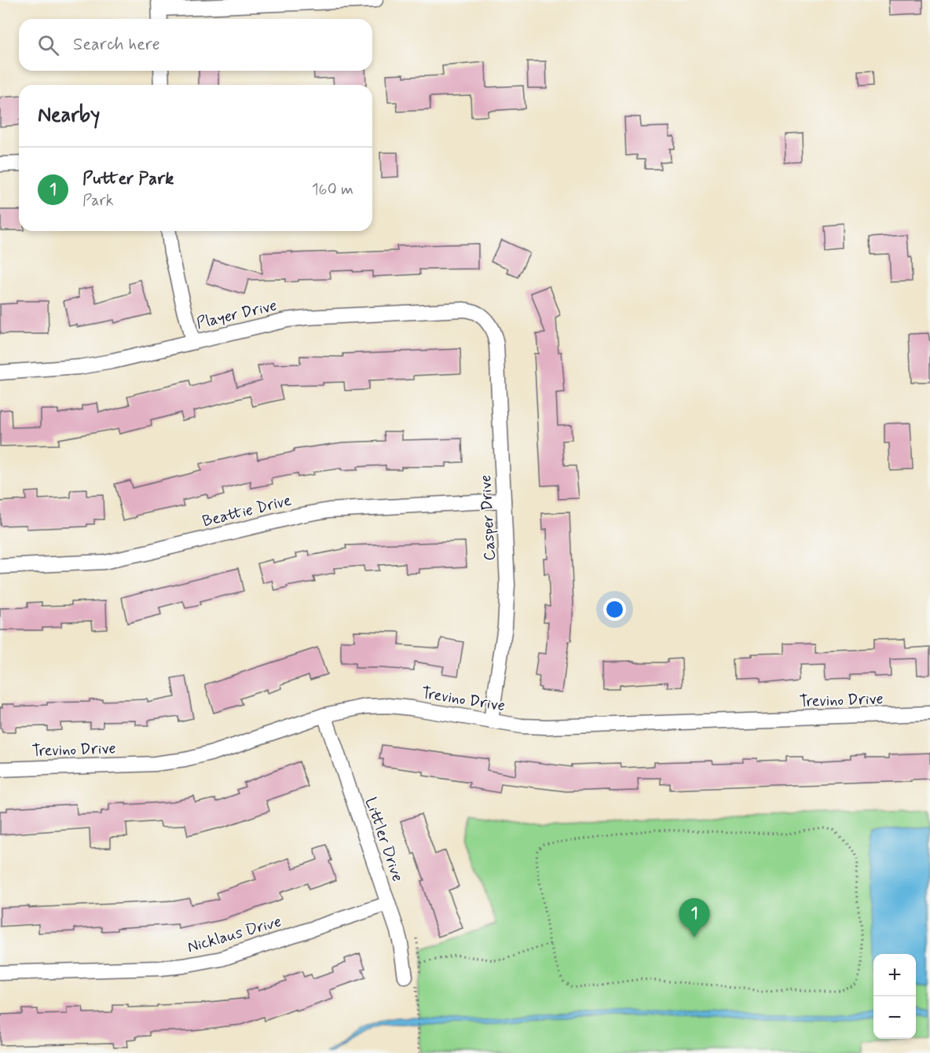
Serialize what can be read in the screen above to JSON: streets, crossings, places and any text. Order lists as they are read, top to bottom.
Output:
{
  "streets": {
    "street": [
      "Player Drive",
      "Beattie Drive",
      "Casper Drive",
      "Trevino Drive",
      "Littler Drive",
      "Nicklaus Drive"
    ]
  },
  "crossings": [
    ["Player Drive", "Casper Drive"],
    ["Beattie Drive", "Casper Drive"],
    ["Casper Drive", "Trevino Drive"],
    ["Trevino Drive", "Littler Drive"],
    ["Littler Drive", "Nicklaus Drive"]
  ],
  "page": {
    "search": "Search here",
    "heading": "Nearby",
    "list": [
      {
        "mark": "1",
        "name": "Putter Park",
        "note": "Park",
        "value": "160 m"
      }
    ],
    "pins": "1",
    "map_buttons": ["+", "−"]
  }
}
